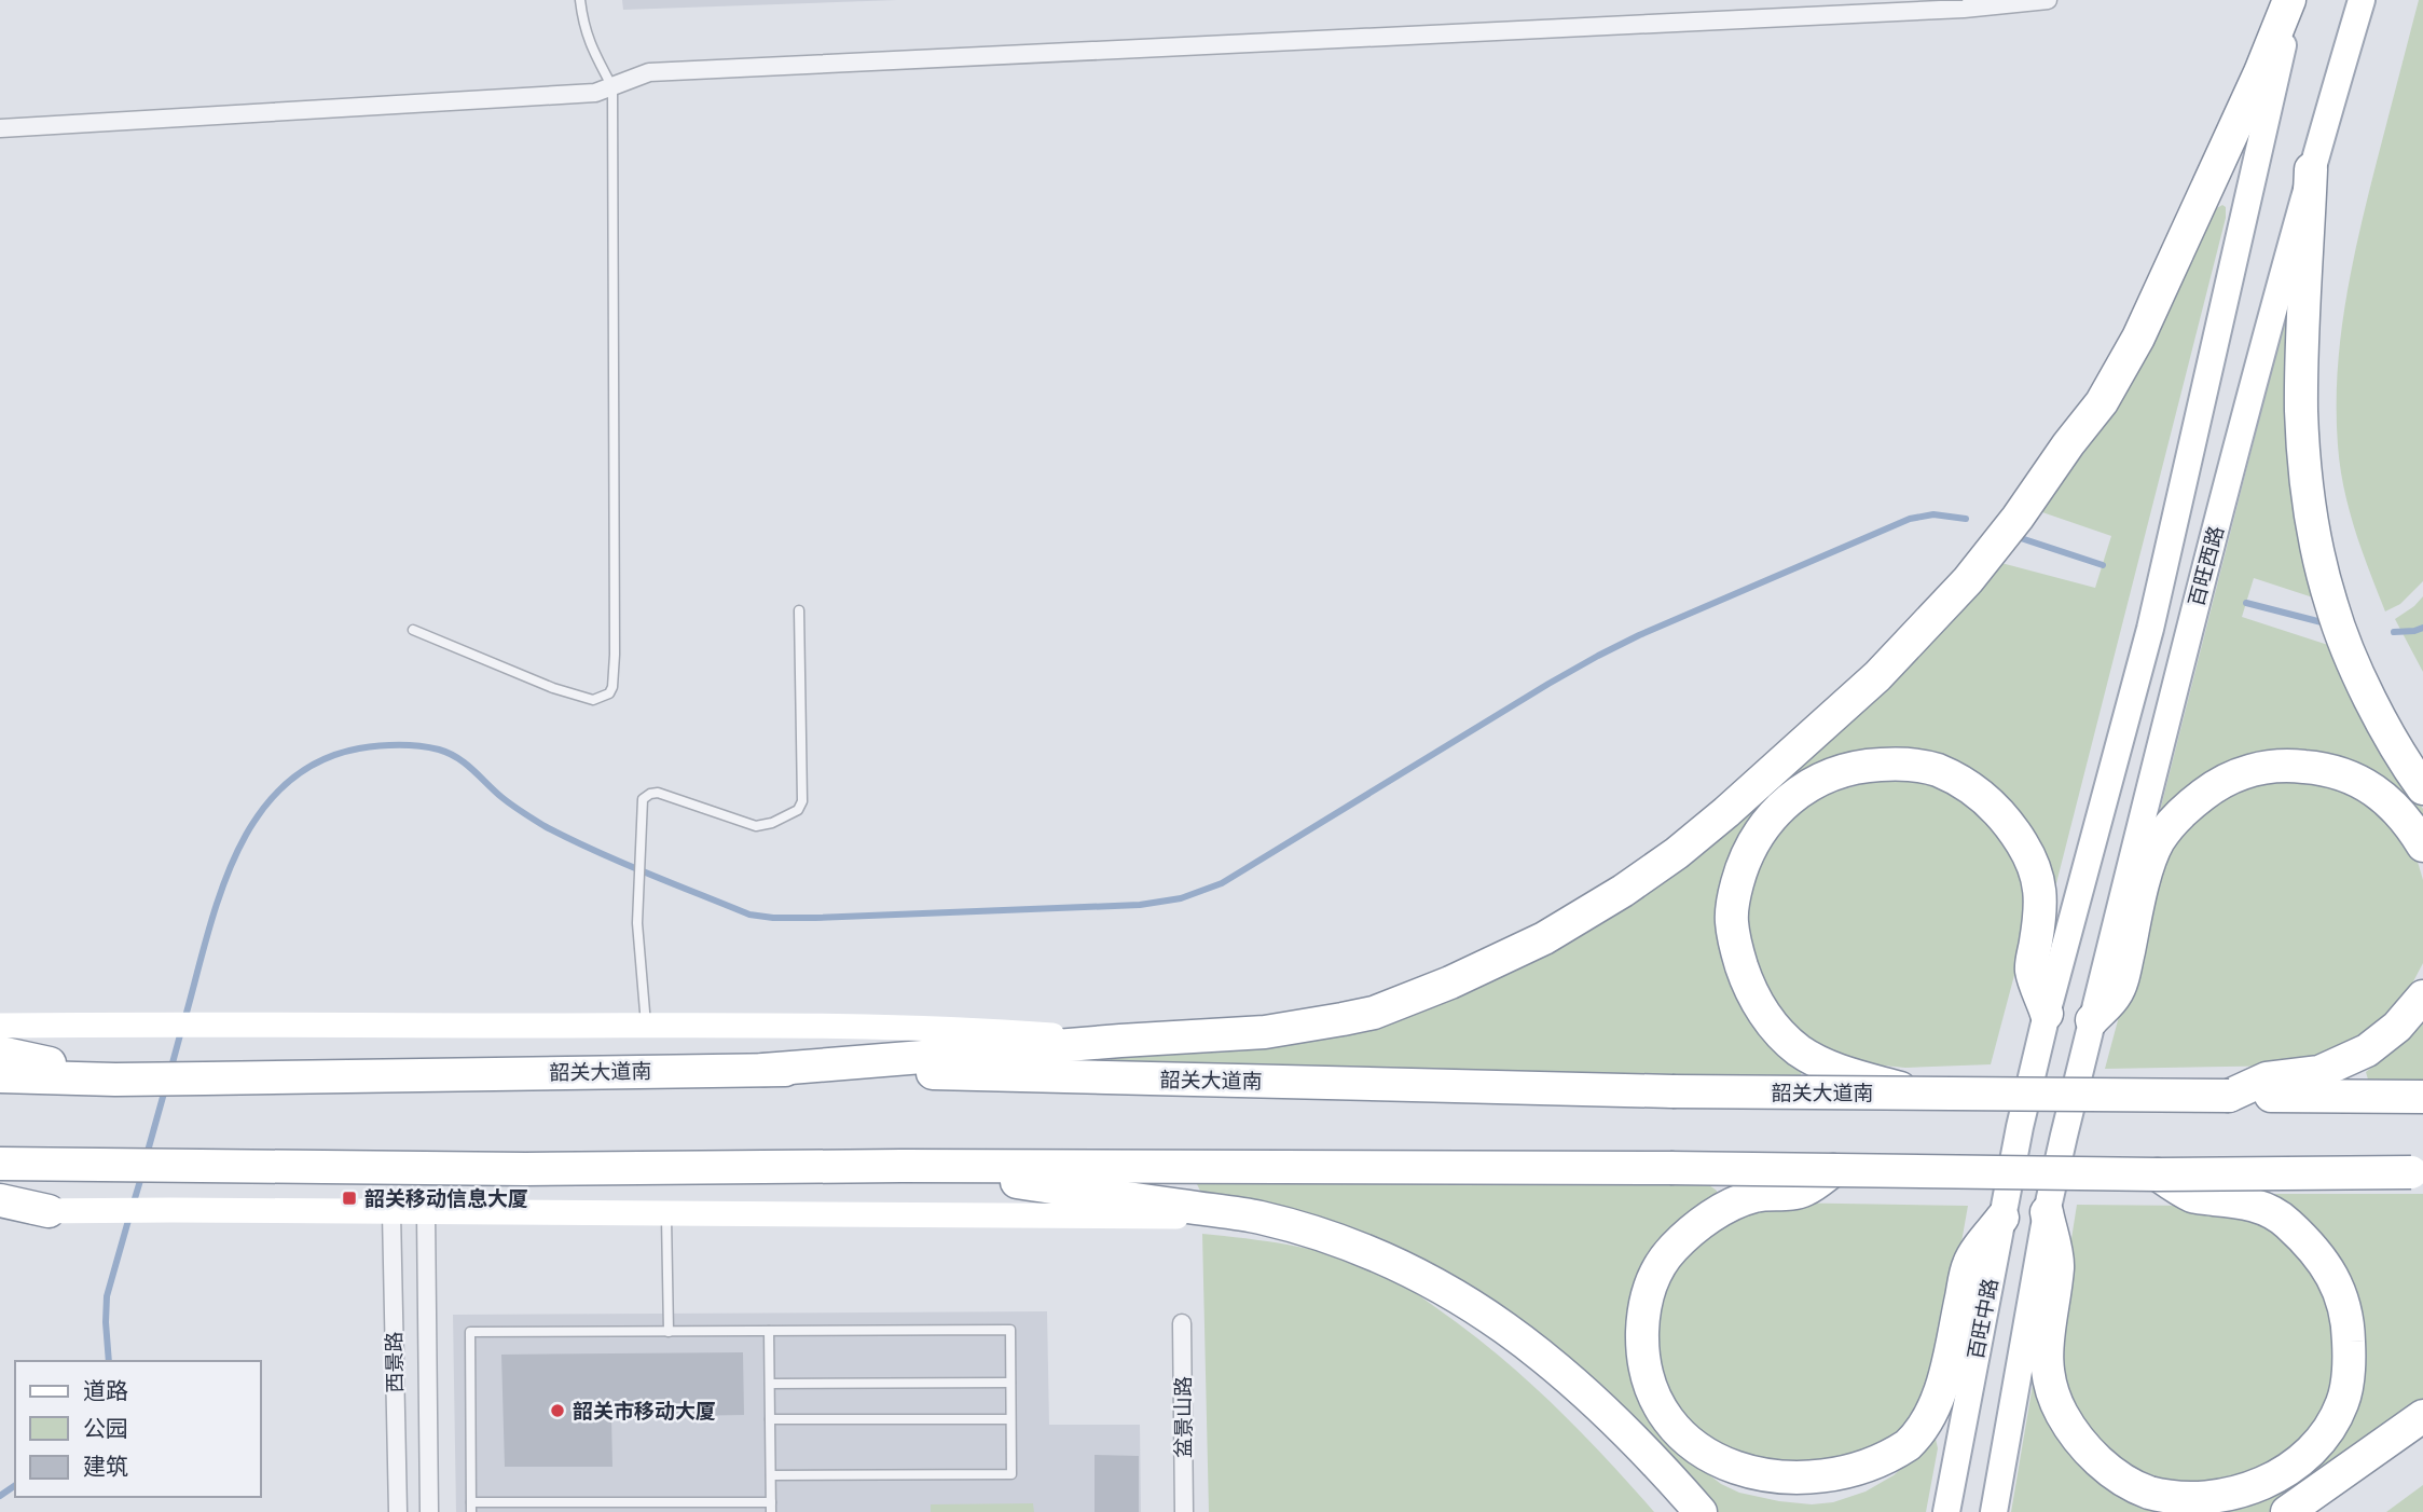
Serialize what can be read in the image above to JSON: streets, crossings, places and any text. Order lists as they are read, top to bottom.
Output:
{
  "streets": {
    "highway": ["韶关大道南"],
    "main road": ["百旺西路", "百旺中路"],
    "street": ["西景路", "盆景山路"]
  },
  "crossings": [
    ["百旺西路", "百旺中路"]
  ],
  "places": {
    "transit": ["韶关移动信息大厦"],
    "other": ["韶关市移动大厦"]
  },
  "legend": ["道路", "公园", "建筑"]
}
